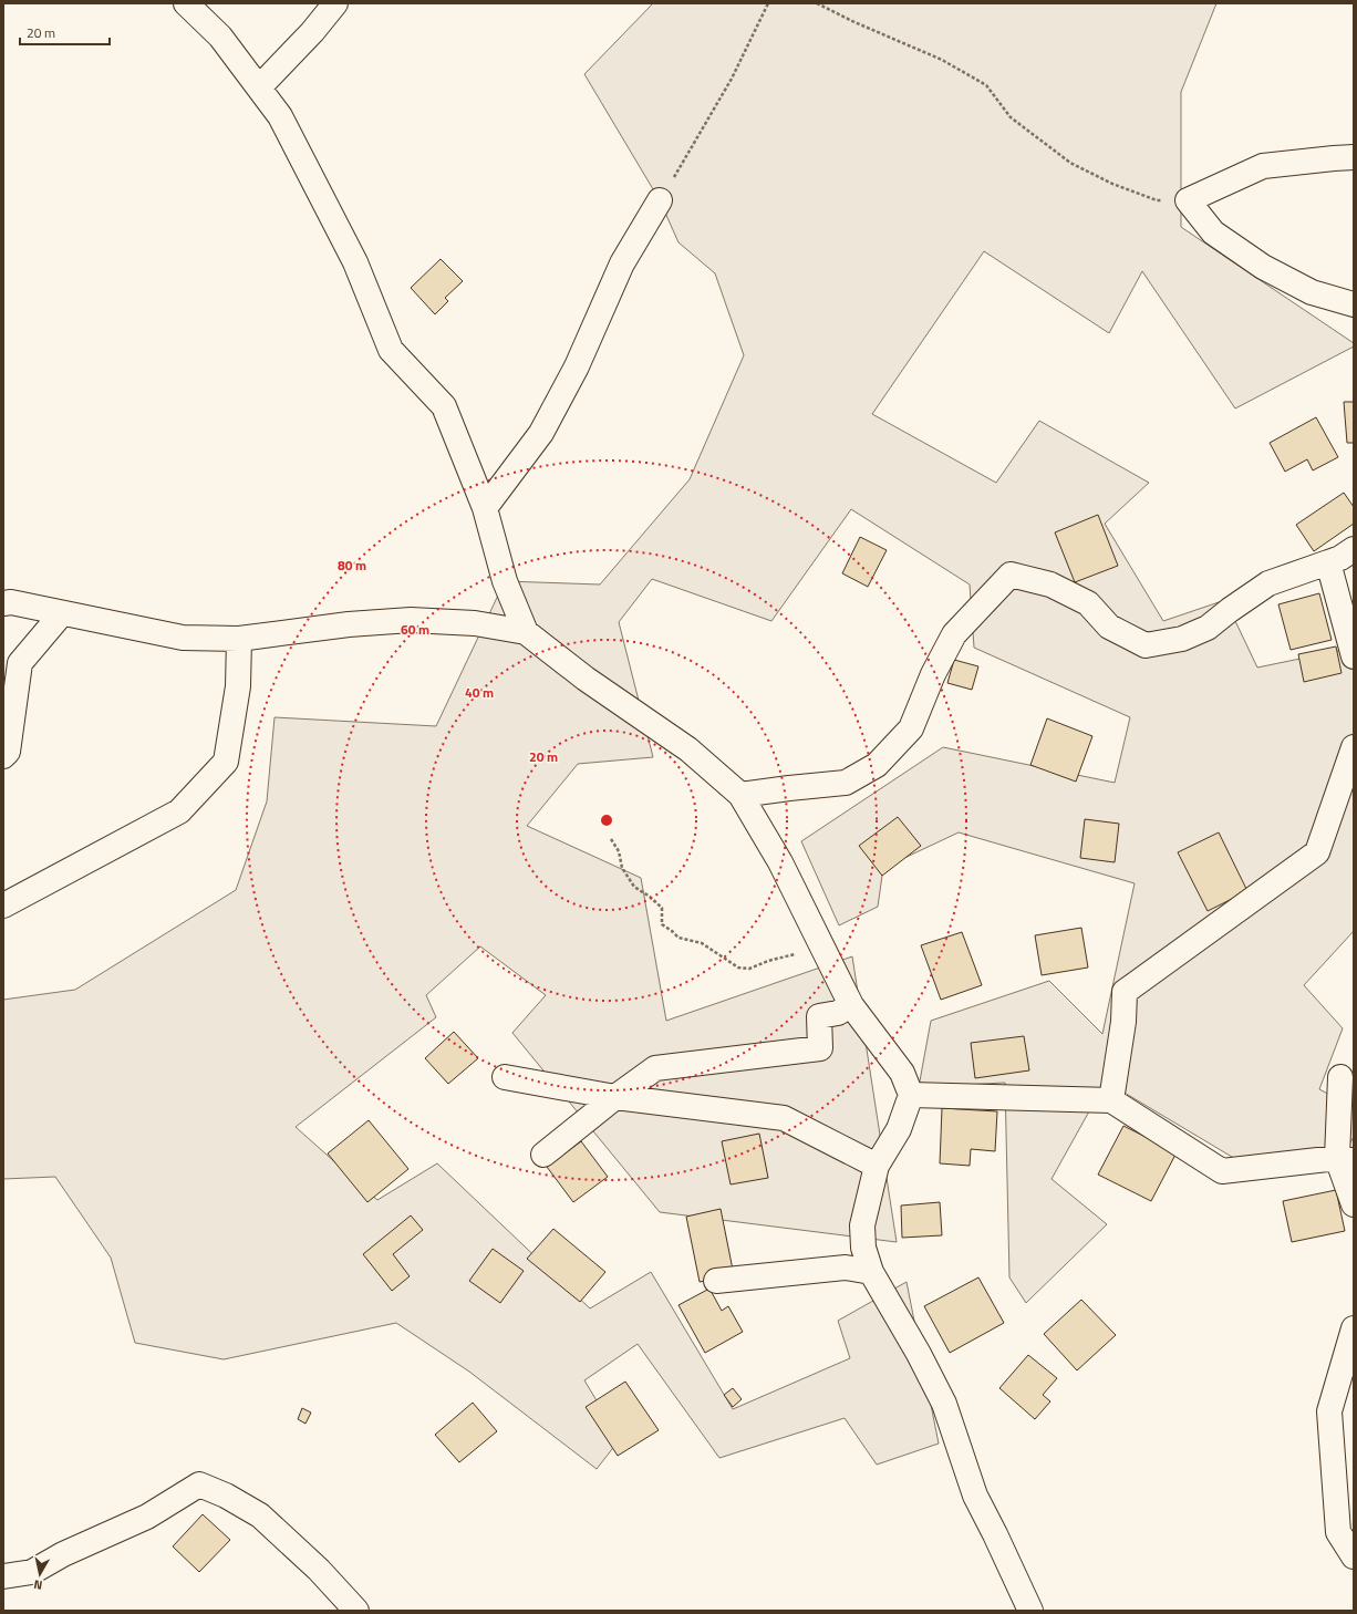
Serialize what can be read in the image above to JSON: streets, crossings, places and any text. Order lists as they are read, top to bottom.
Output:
{
  "scale_bar": "20 m",
  "north": "bottom",
  "rings": [
    "80 m",
    "60 m",
    "40 m",
    "20 m"
  ]
}
